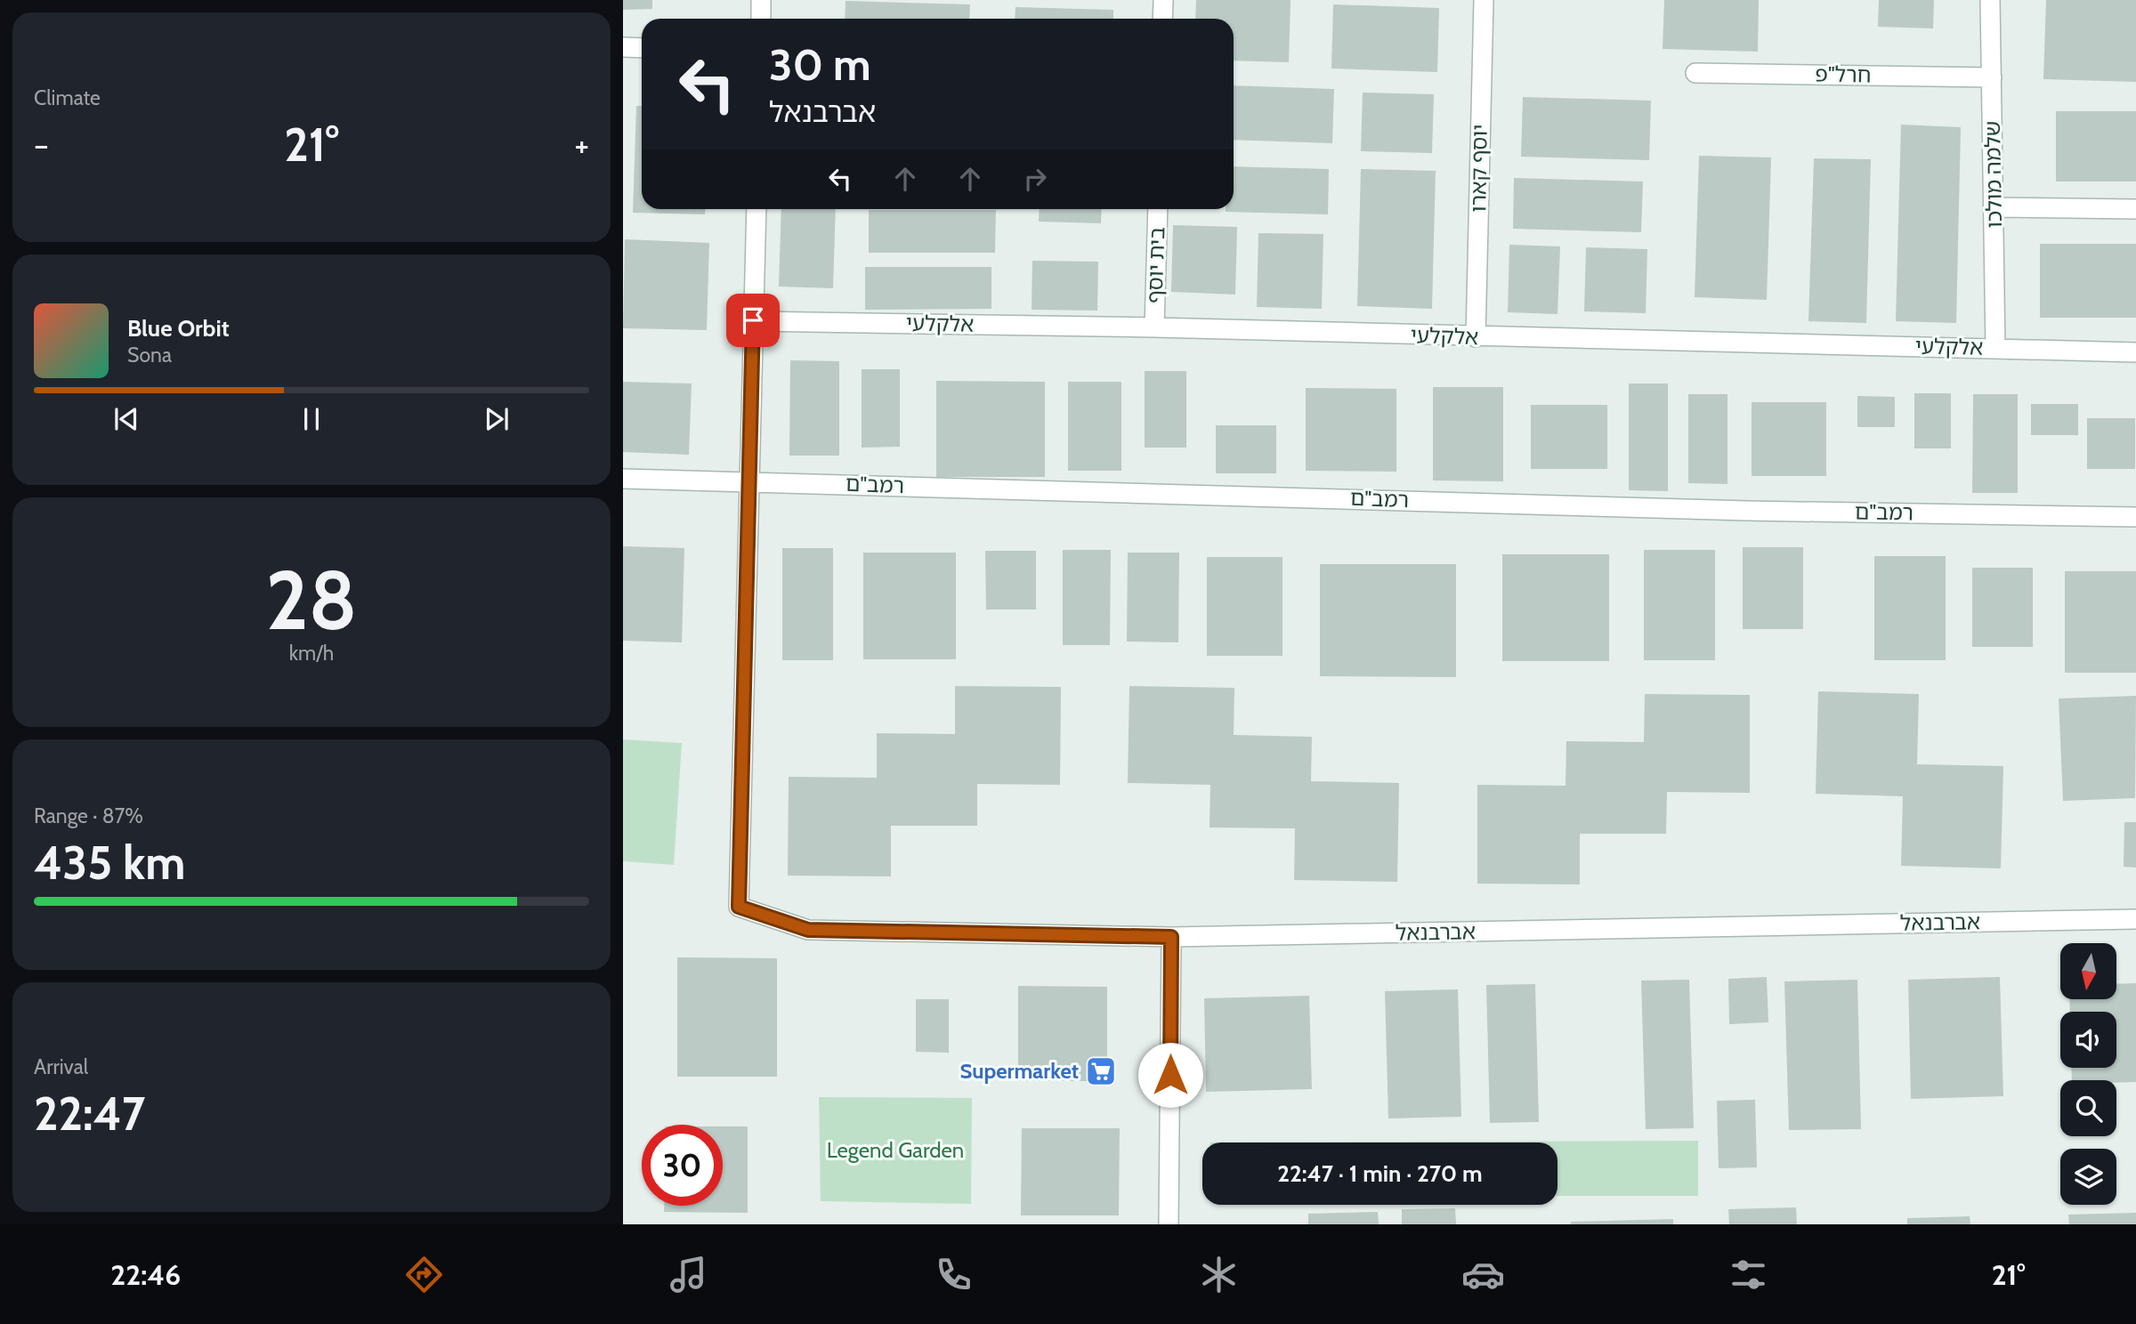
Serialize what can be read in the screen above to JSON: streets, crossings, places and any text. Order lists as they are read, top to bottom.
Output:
{
  "streets": {
    "street": [
      "חרל\"פ",
      "יוסף קארו",
      "שלמה מולכו",
      "בית יוסף",
      "אלקלעי",
      "רמב\"ם",
      "אברבנאל"
    ]
  },
  "crossings": [
    ["חרל\"פ", "שלמה מולכו"],
    ["יוסף קארו", "אלקלעי"],
    ["שלמה מולכו", "אלקלעי"],
    ["בית יוסף", "אלקלעי"],
    ["רמב\"ם", "אברבנאל"]
  ],
  "parks": ["Legend Garden"],
  "places": {
    "supermarket": ["Supermarket"]
  },
  "north": "bottom",
  "page": {
    "tile": [
      "Climate",
      ["28", "km/h"],
      ["Range · 87%", "435 km"],
      ["Arrival", "22:47"]
    ],
    "turn": ["30 m", "אברבנאל"],
    "heat": ["−", "21°", "+"],
    "song": ["Blue Orbit", "Sona"],
    "limit": "30",
    "trip": "22:47 · 1 min · 270 m",
    "tabs": ["22:46", "21°"]
  }
}
